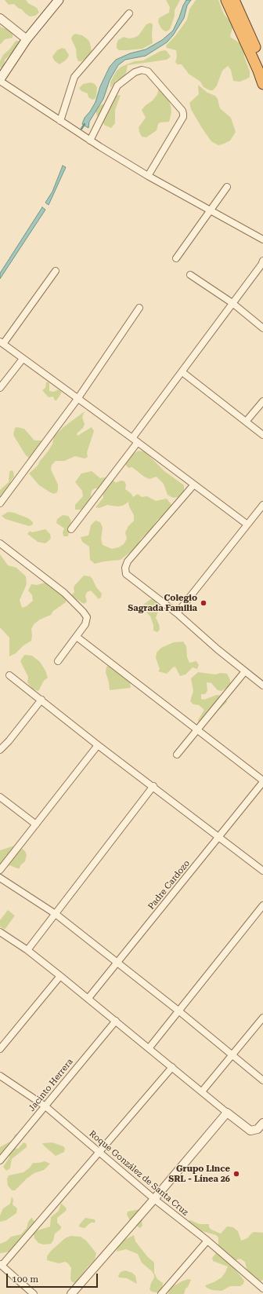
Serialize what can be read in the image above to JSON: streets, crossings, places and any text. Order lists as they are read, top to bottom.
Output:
{
  "streets": {
    "street": ["Padre Cardozo", "Jacinto Herrera", "Roque González de Santa Cruz"]
  },
  "crossings": [
    ["Jacinto Herrera", "Roque González de Santa Cruz"]
  ],
  "places": ["Colegio Sagrada Familia", "Grupo Lince SRL - Línea 26"],
  "scale_bar": "100 m"
}
